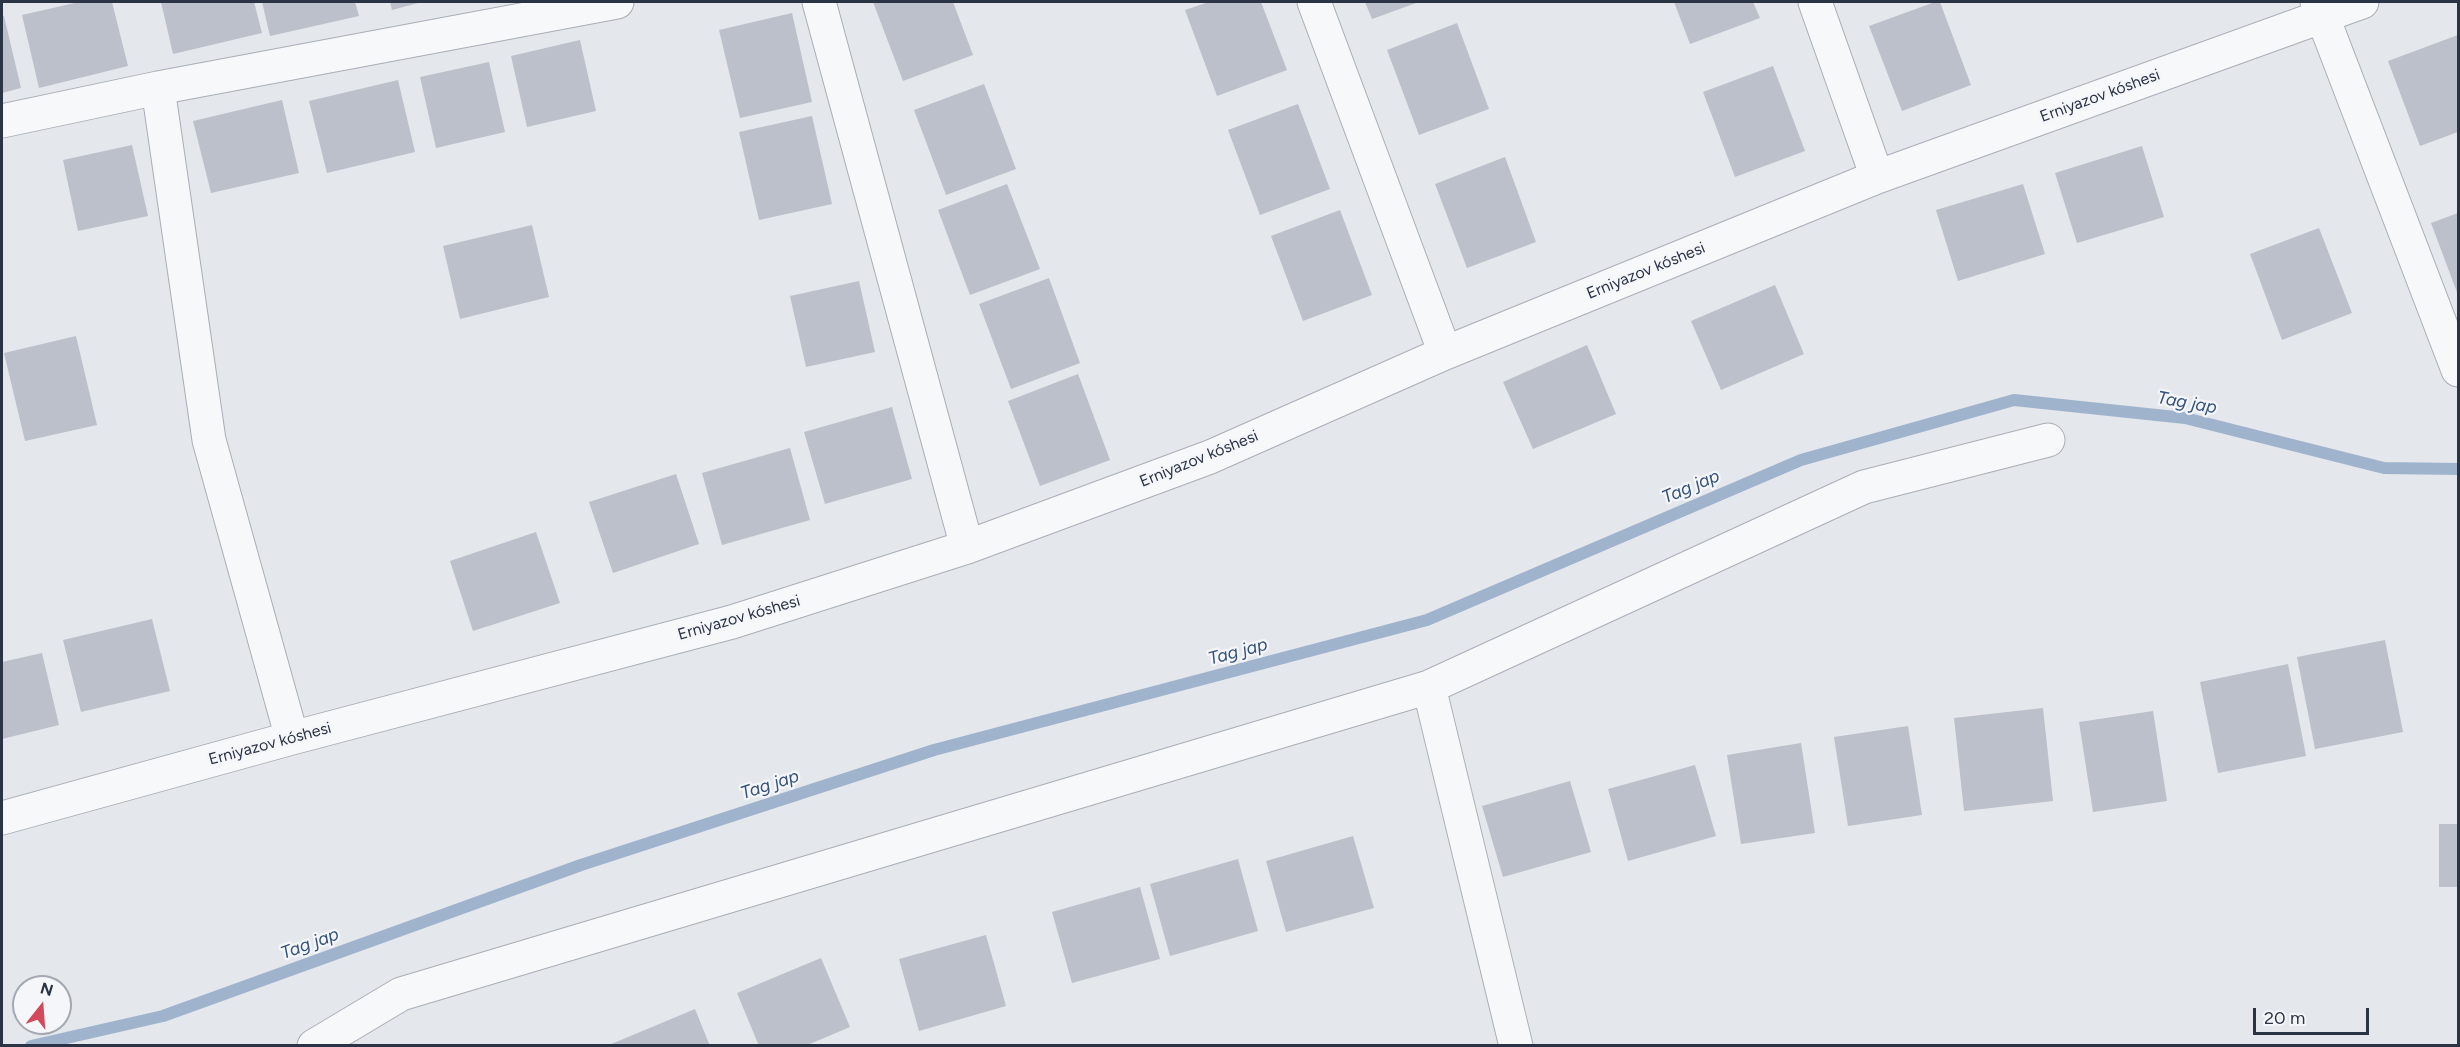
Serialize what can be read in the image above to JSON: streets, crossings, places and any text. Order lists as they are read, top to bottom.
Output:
{
  "streets": {
    "street": ["Erniyazov kóshesi"]
  },
  "water": ["Tag jap"],
  "scale_bar": "20 m",
  "north": "top"
}
